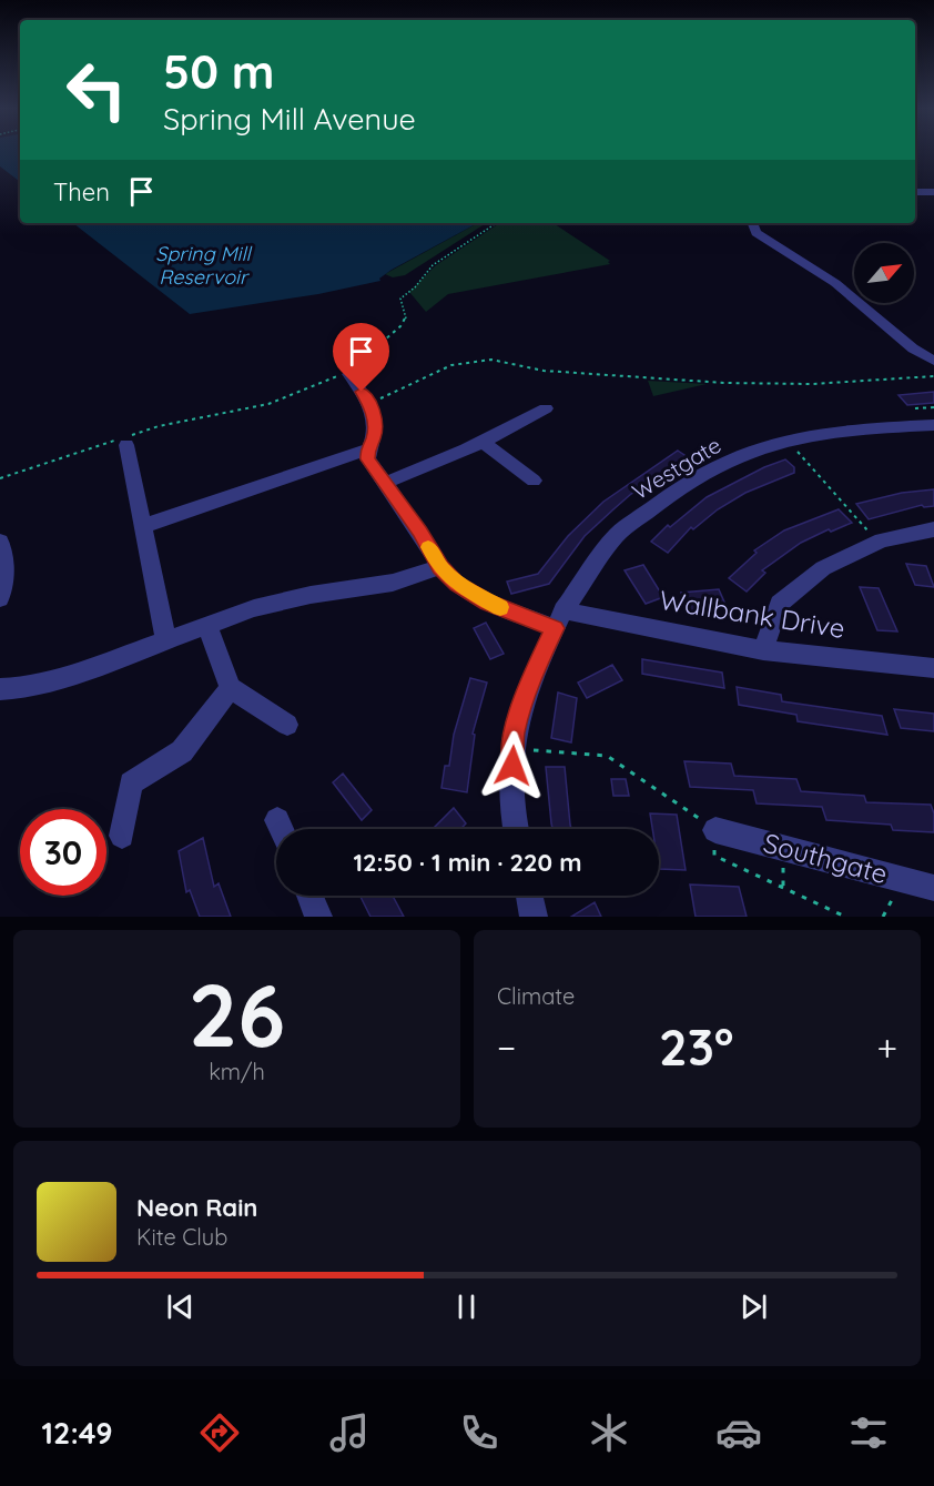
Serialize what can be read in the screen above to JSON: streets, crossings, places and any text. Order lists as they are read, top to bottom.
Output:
{
  "streets": {
    "street": ["Westgate", "Wallbank Drive", "Southgate"]
  },
  "crossings": [
    ["Westgate", "Wallbank Drive"]
  ],
  "water": ["Spring Mill Reservoir"],
  "north": "top right",
  "page": {
    "turn": ["50 m", "Spring Mill Avenue"],
    "then": "Then",
    "limit": "30",
    "trip": "12:50 · 1 min · 220 m",
    "tile": [
      ["26", "km/h"],
      "Climate"
    ],
    "heat": ["−", "23°", "+"],
    "song": ["Neon Rain", "Kite Club"],
    "tabs": "12:49"
  }
}
